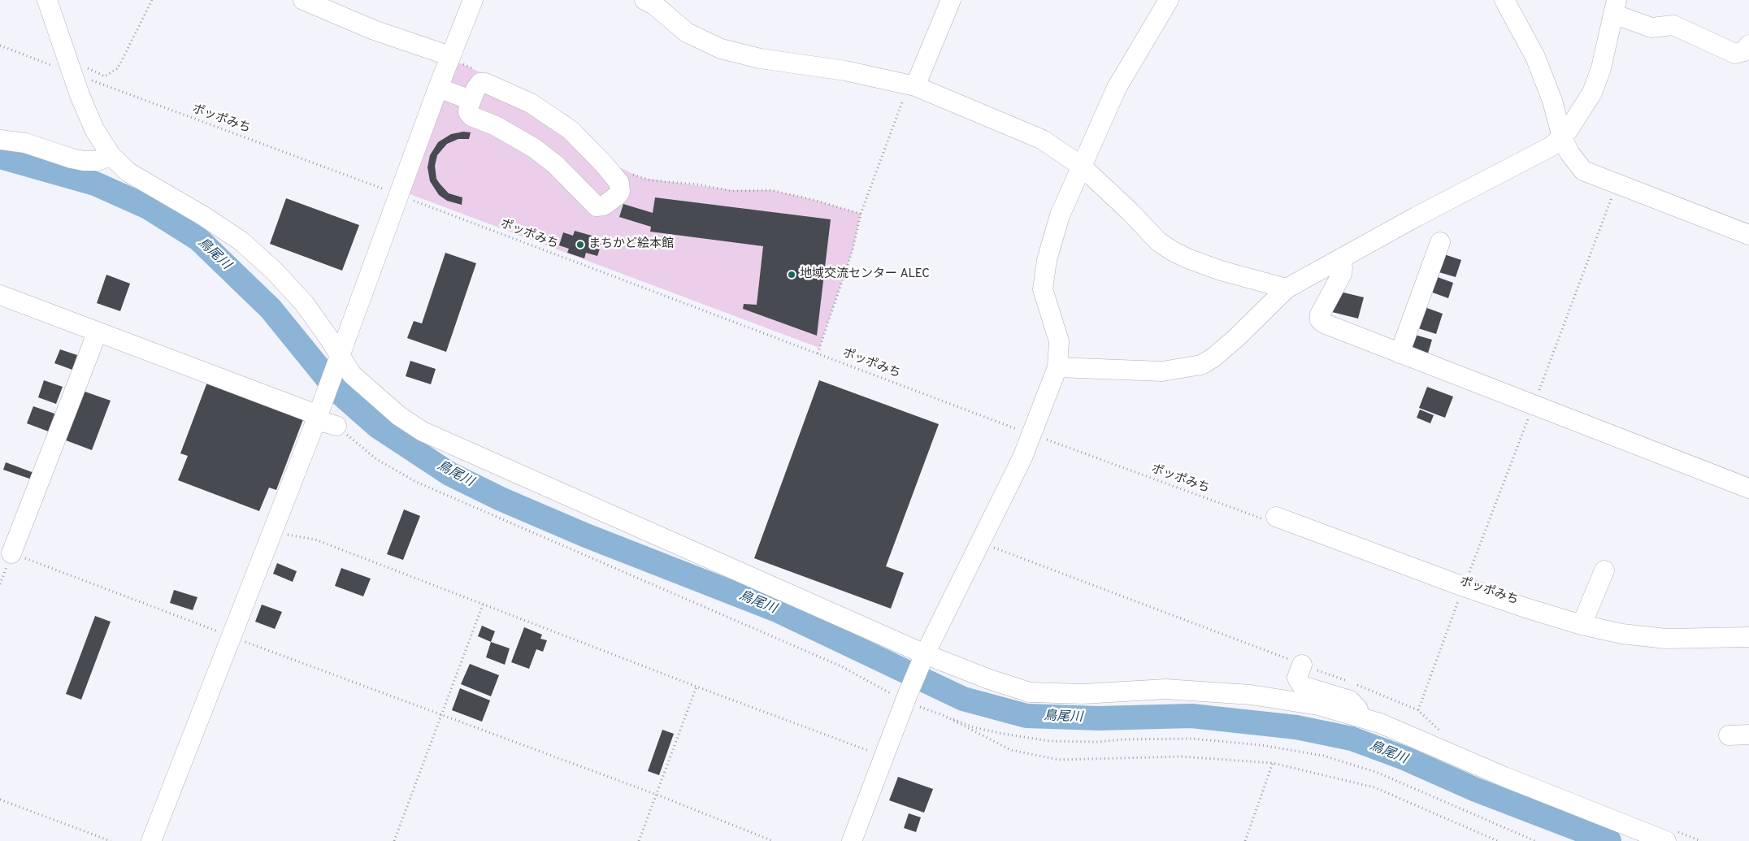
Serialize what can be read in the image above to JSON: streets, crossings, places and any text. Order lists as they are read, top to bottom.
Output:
{
  "streets": {
    "path": ["ポッポみち"]
  },
  "water": ["鳥尾川"],
  "places": ["まちかど絵本館", "地域交流センター ALEC"]
}
